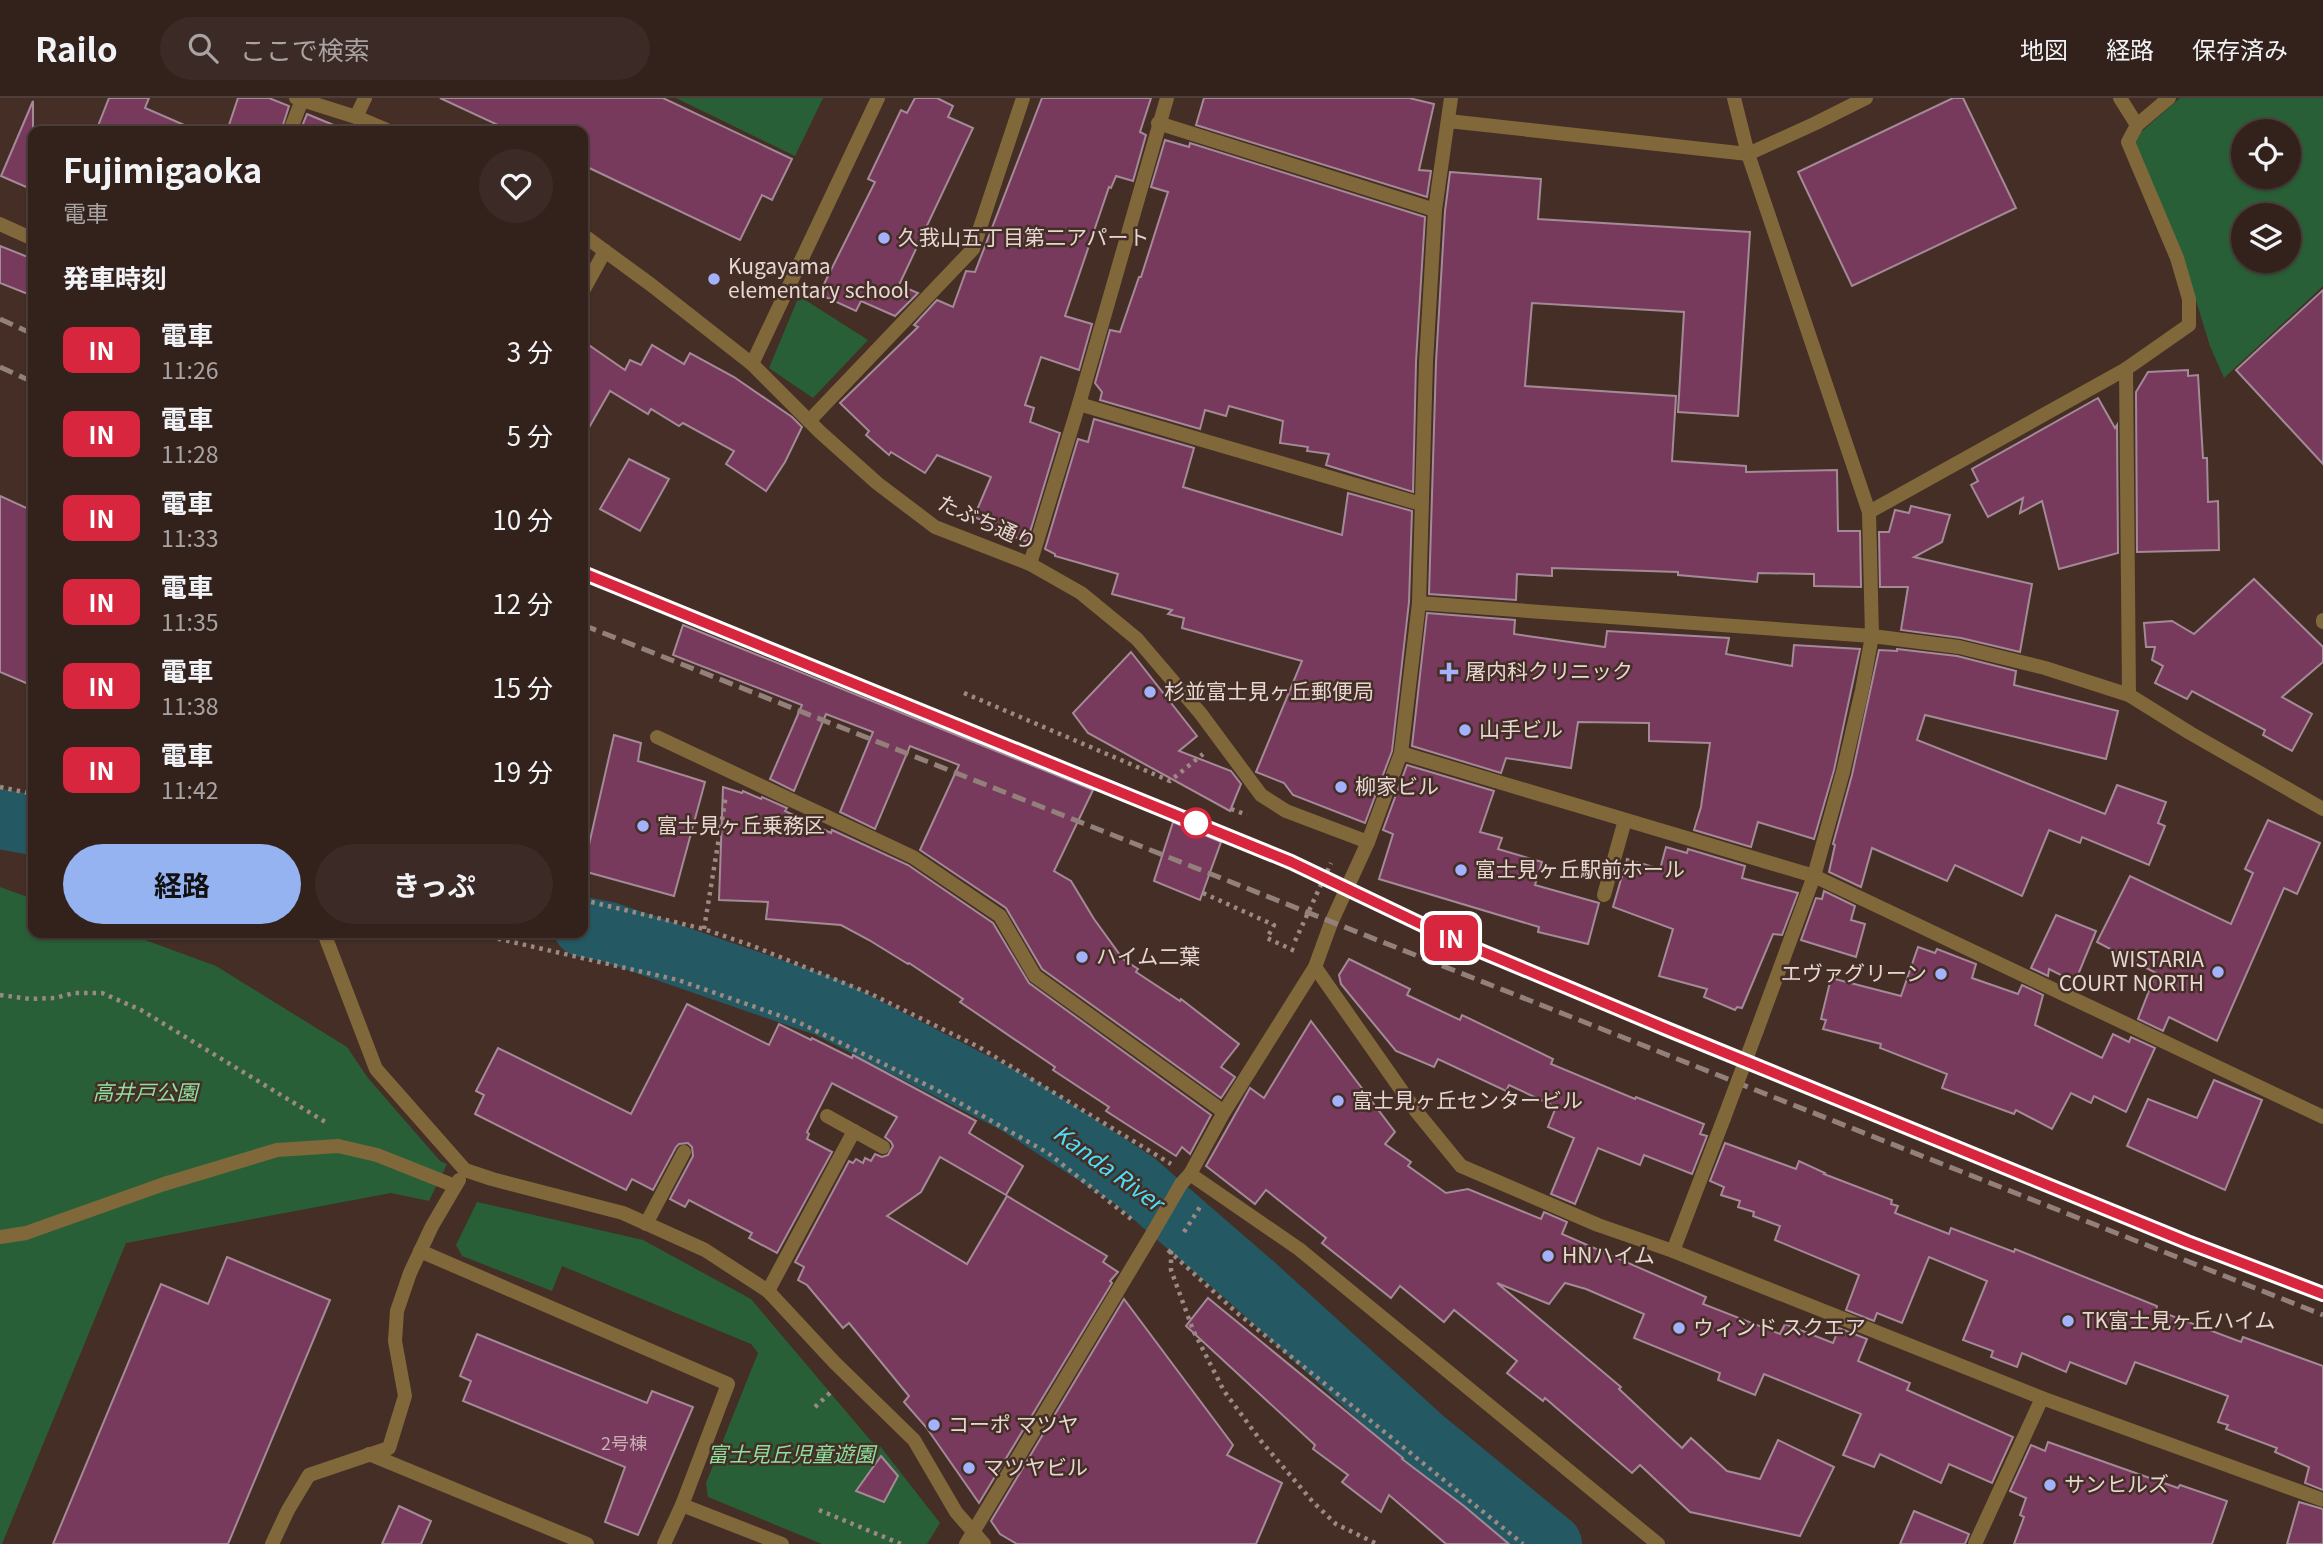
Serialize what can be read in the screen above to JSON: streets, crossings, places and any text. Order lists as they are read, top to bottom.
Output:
{
  "streets": {
    "street": ["たぶち通り"]
  },
  "water": ["Kanda River"],
  "parks": ["高井戸公園", "富士見丘児童遊園"],
  "places": {
    "other": [
      "久我山五丁目第二アパート",
      "Kugayama elementary school",
      "杉並富士見ヶ丘郵便局",
      "山手ビル",
      "柳家ビル",
      "富士見ヶ丘乗務区",
      "富士見ヶ丘駅前ホール",
      "ハイム二葉",
      "WISTARIA COURT NORTH",
      "エヴァグリーン",
      "富士見ヶ丘センタービル",
      "HNハイム",
      "TK富士見ヶ丘ハイム",
      "ウィンド スクエア",
      "コーポ マツヤ",
      "マツヤビル",
      "サンヒルズ"
    ],
    "health": ["屠内科クリニック"]
  },
  "house_numbers": ["2号棟"],
  "page": {
    "header": "Railo",
    "search": "ここで検索",
    "nav": ["地図", "経路", "保存済み"],
    "on_map": "IN",
    "heading": [
      ["Fujimigaoka", "電車"],
      "発車時刻"
    ],
    "list": [
      {
        "mark": "IN",
        "name": "電車",
        "note": "11:26",
        "value": "3 分"
      },
      {
        "mark": "IN",
        "name": "電車",
        "note": "11:28",
        "value": "5 分"
      },
      {
        "mark": "IN",
        "name": "電車",
        "note": "11:33",
        "value": "10 分"
      },
      {
        "mark": "IN",
        "name": "電車",
        "note": "11:35",
        "value": "12 分"
      },
      {
        "mark": "IN",
        "name": "電車",
        "note": "11:38",
        "value": "15 分"
      },
      {
        "mark": "IN",
        "name": "電車",
        "note": "11:42",
        "value": "19 分"
      }
    ],
    "buttons": ["経路", "きっぷ"]
  }
}
